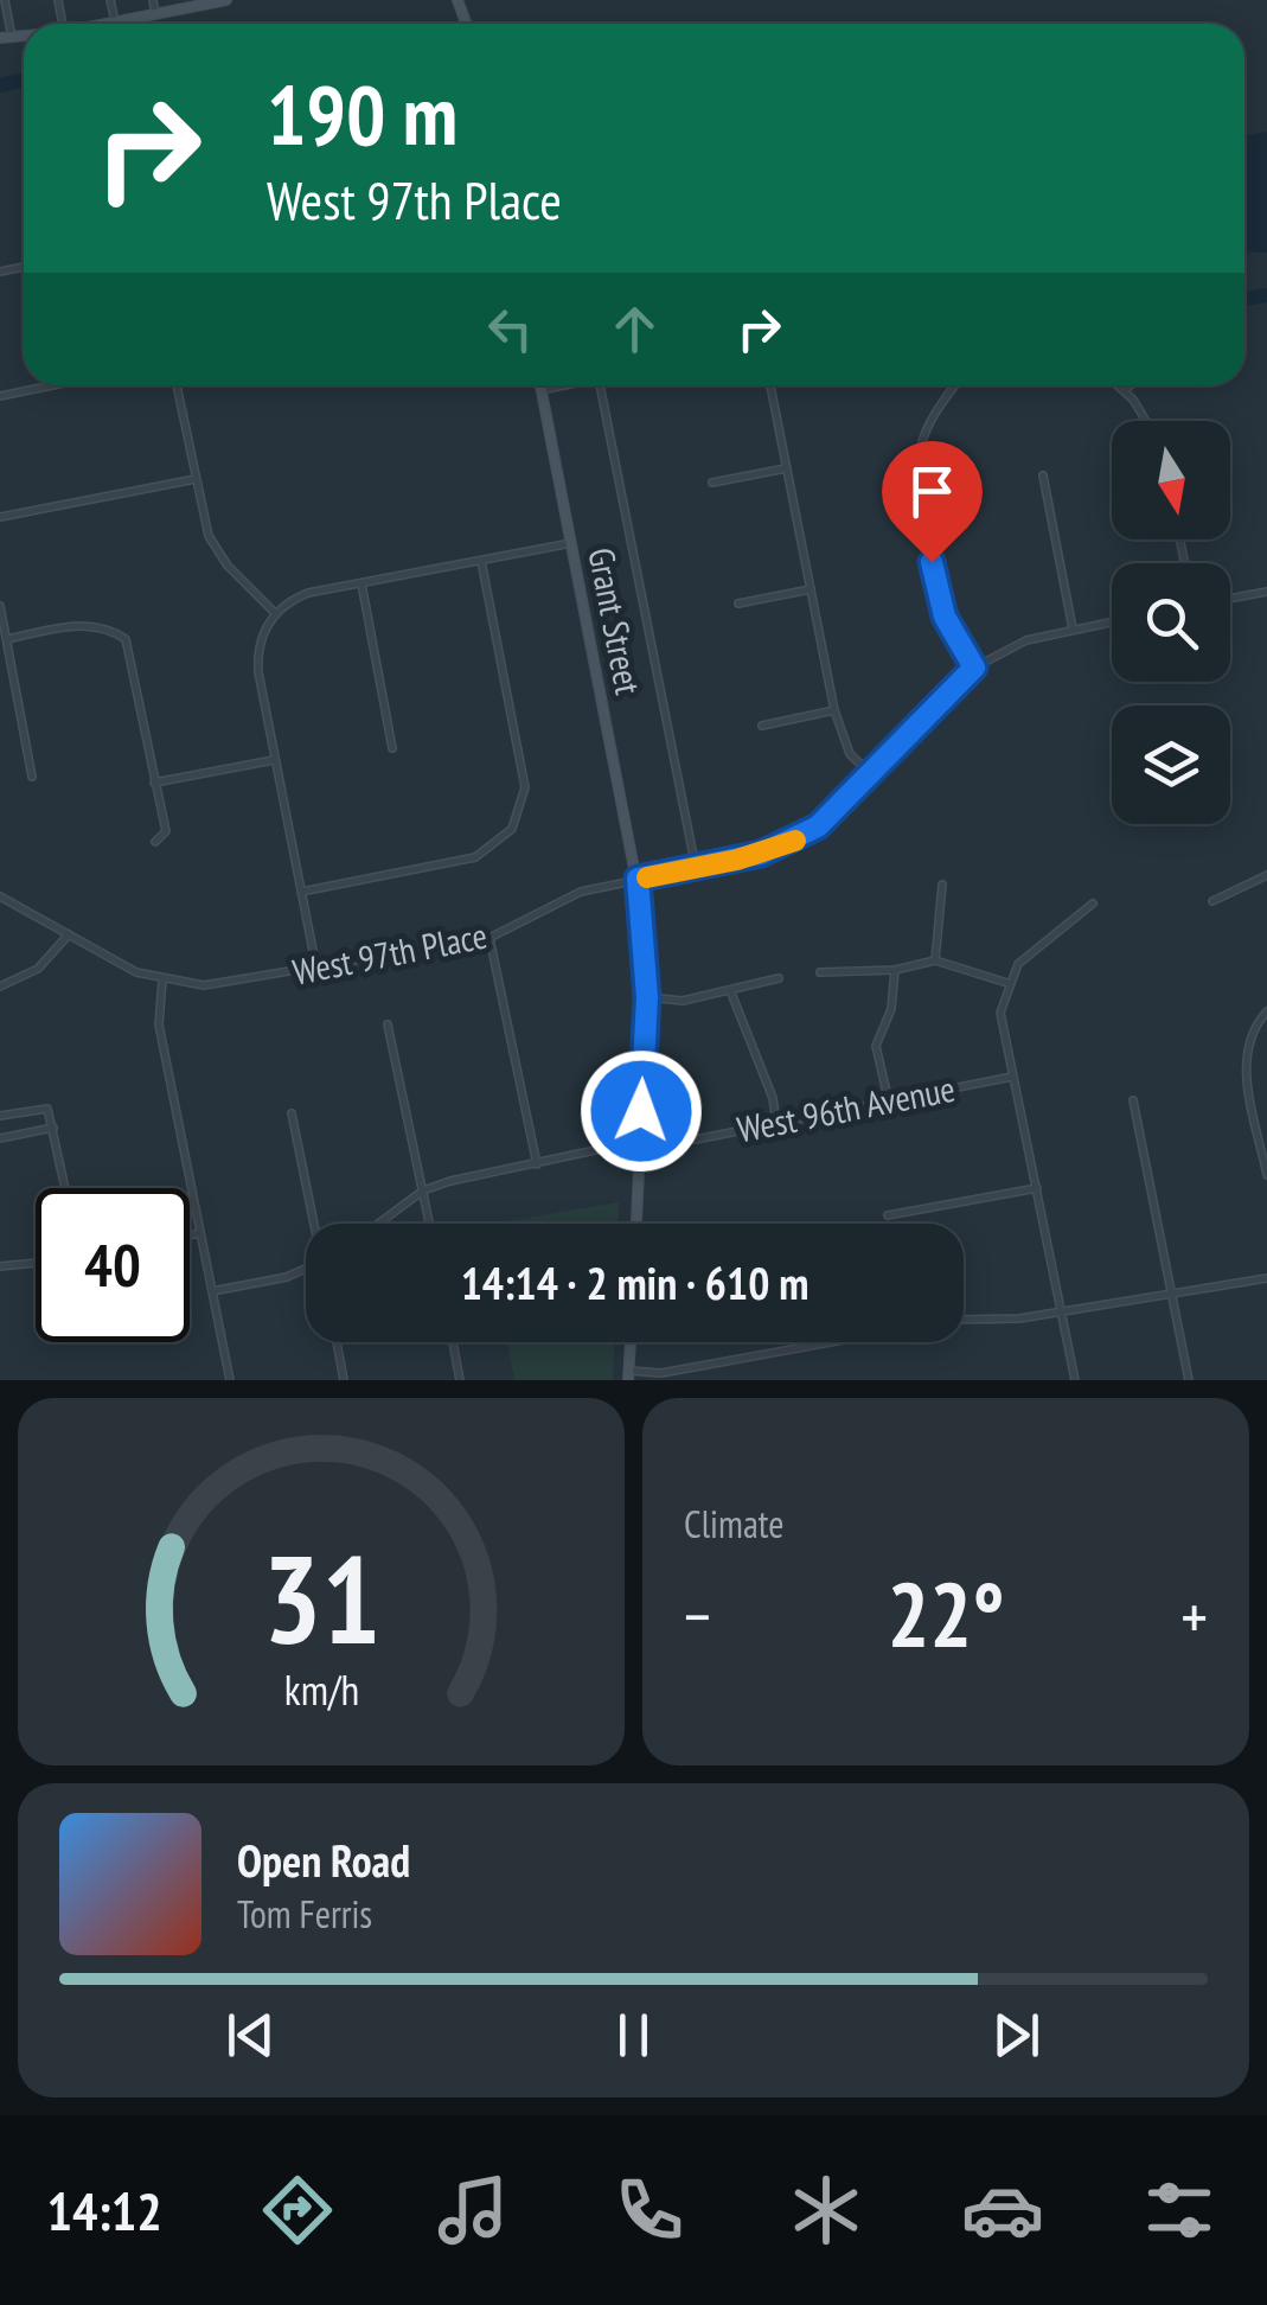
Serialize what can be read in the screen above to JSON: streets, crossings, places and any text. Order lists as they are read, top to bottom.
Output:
{
  "streets": {
    "street": ["Grant Street", "West 97th Place", "West 96th Avenue"]
  },
  "crossings": [
    ["Grant Street", "West 97th Place"],
    ["Grant Street", "West 96th Avenue"]
  ],
  "north": "bottom",
  "page": {
    "turn": ["190 m", "West 97th Place"],
    "limit": "40",
    "trip": "14:14 · 2 min · 610 m",
    "tile": "Climate",
    "heat": ["−", "22°", "+"],
    "song": ["Open Road", "Tom Ferris"],
    "tabs": "14:12",
    "gauge": ["31", "km/h"]
  }
}
